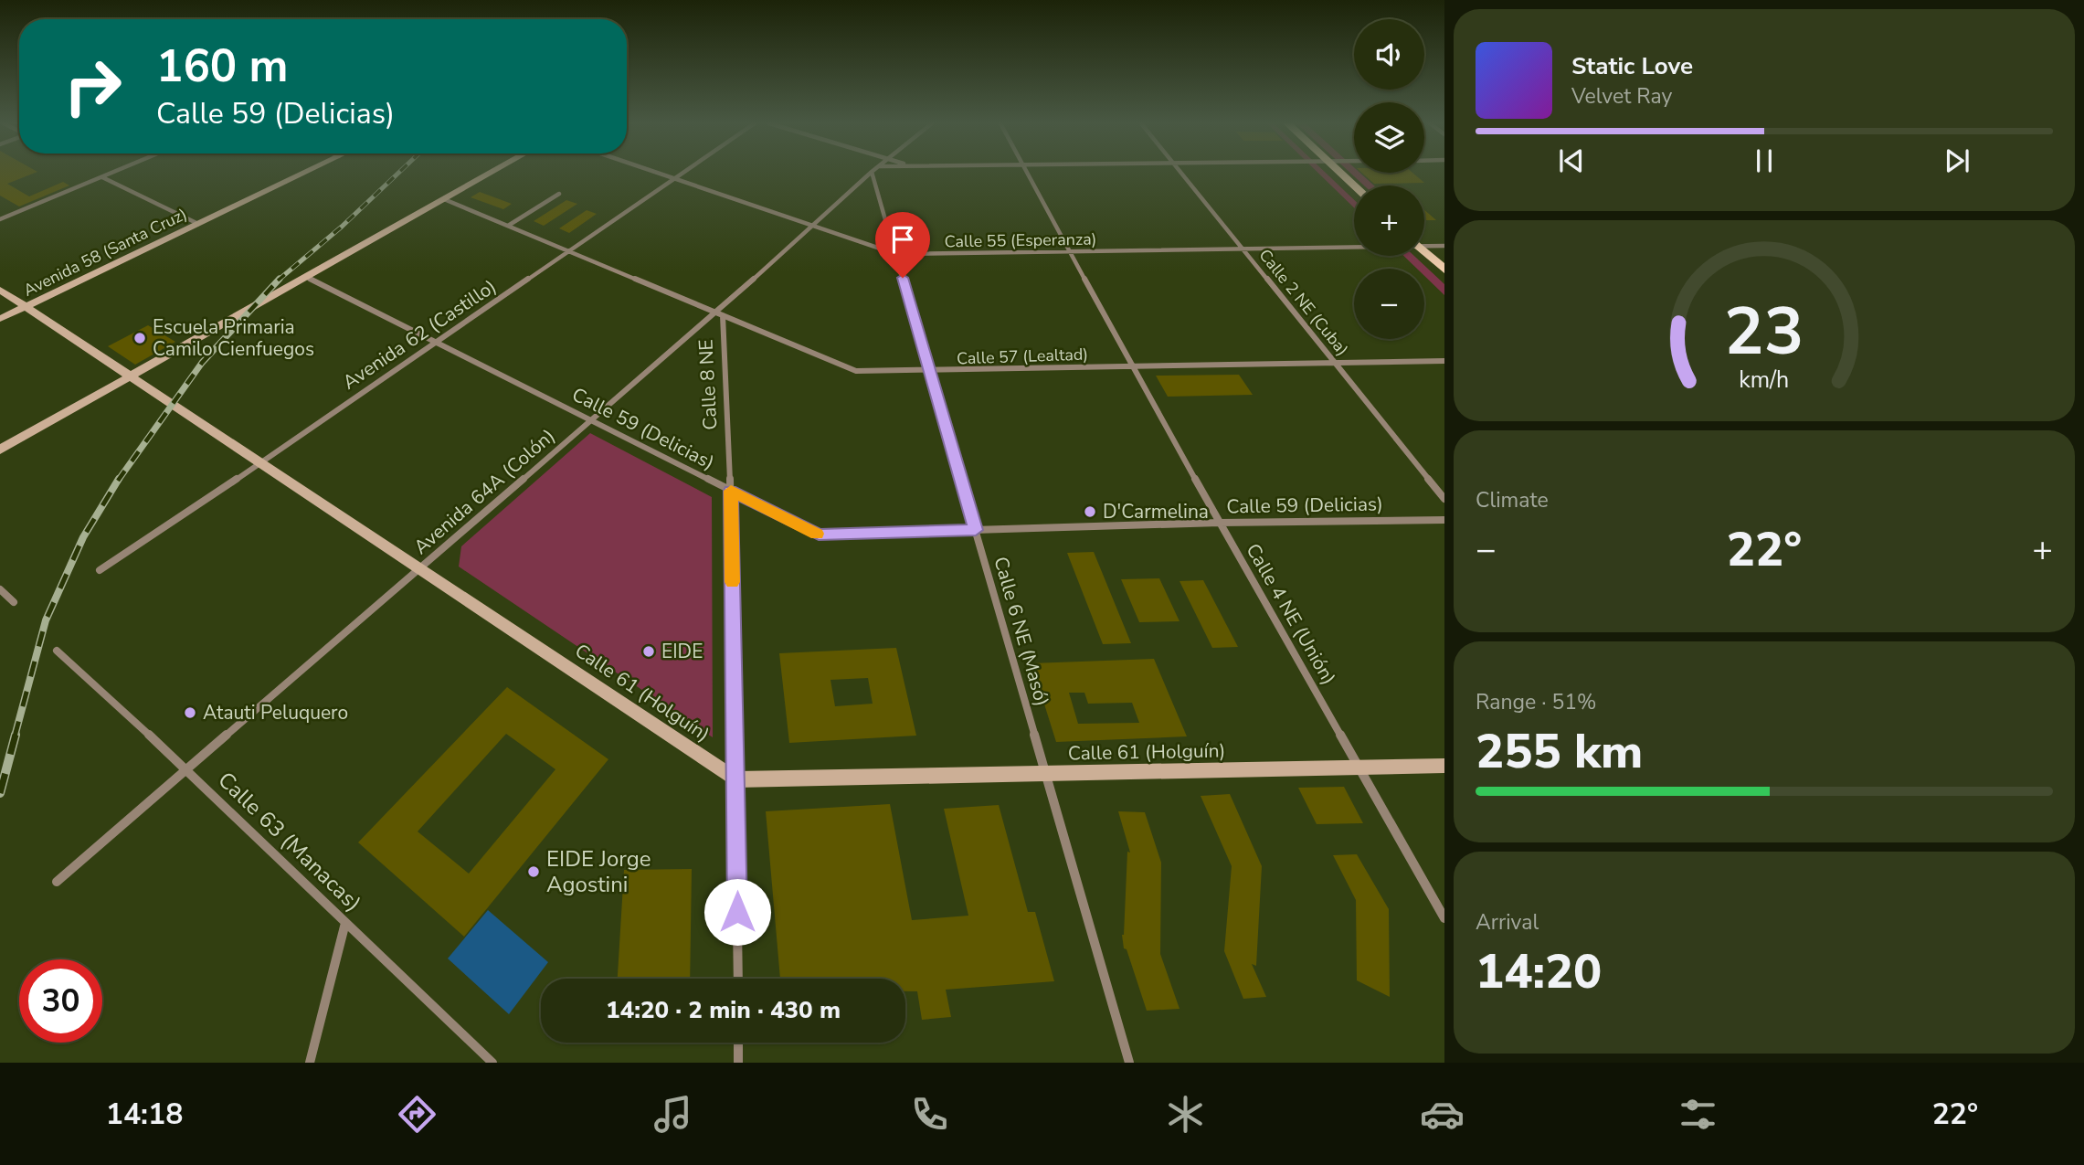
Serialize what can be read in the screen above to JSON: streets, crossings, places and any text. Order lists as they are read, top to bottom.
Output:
{
  "streets": {
    "street": [
      "Calle 55 (Esperanza)",
      "Avenida 58 (Santa Cruz)",
      "Calle 2 NE (Cuba)",
      "Avenida 62 (Castillo)",
      "Calle 57 (Lealtad)",
      "Calle 8 NE",
      "Calle 59 (Delicias)",
      "Avenida 64A (Colón)",
      "Calle 4 NE (Unión)",
      "Calle 6 NE (Masó)",
      "Calle 61 (Holguín)",
      "Calle 63 (Manacas)"
    ]
  },
  "crossings": [
    ["Calle 55 (Esperanza)", "Calle 2 NE (Cuba)"],
    ["Calle 55 (Esperanza)", "Avenida 62 (Castillo)"],
    ["Calle 55 (Esperanza)", "Avenida 64A (Colón)"],
    ["Calle 55 (Esperanza)", "Calle 4 NE (Unión)"],
    ["Calle 55 (Esperanza)", "Calle 6 NE (Masó)"],
    ["Avenida 58 (Santa Cruz)", "Calle 61 (Holguín)"],
    ["Calle 2 NE (Cuba)", "Calle 57 (Lealtad)"],
    ["Avenida 62 (Castillo)", "Calle 57 (Lealtad)"],
    ["Avenida 62 (Castillo)", "Calle 59 (Delicias)"],
    ["Avenida 62 (Castillo)", "Calle 61 (Holguín)"],
    ["Calle 57 (Lealtad)", "Calle 8 NE"],
    ["Calle 57 (Lealtad)", "Avenida 64A (Colón)"],
    ["Calle 57 (Lealtad)", "Calle 4 NE (Unión)"],
    ["Calle 57 (Lealtad)", "Calle 6 NE (Masó)"],
    ["Calle 8 NE", "Calle 59 (Delicias)"],
    ["Calle 8 NE", "Avenida 64A (Colón)"],
    ["Calle 8 NE", "Calle 61 (Holguín)"],
    ["Calle 59 (Delicias)", "Avenida 64A (Colón)"],
    ["Calle 59 (Delicias)", "Calle 4 NE (Unión)"],
    ["Calle 59 (Delicias)", "Calle 6 NE (Masó)"],
    ["Avenida 64A (Colón)", "Calle 61 (Holguín)"],
    ["Avenida 64A (Colón)", "Calle 63 (Manacas)"],
    ["Calle 4 NE (Unión)", "Calle 61 (Holguín)"],
    ["Calle 6 NE (Masó)", "Calle 61 (Holguín)"]
  ],
  "places": [
    "Escuela Primaria Camilo Cienfuegos",
    "D'Carmelina",
    "EIDE",
    "Atauti Peluquero",
    "EIDE Jorge Agostini"
  ],
  "page": {
    "map_buttons": ["+", "−"],
    "turn": ["160 m", "Calle 59 (Delicias)"],
    "song": ["Static Love", "Velvet Ray"],
    "tile": [
      "Climate",
      ["Range · 51%", "255 km"],
      ["Arrival", "14:20"]
    ],
    "heat": ["−", "22°", "+"],
    "limit": "30",
    "trip": "14:20 · 2 min · 430 m",
    "tabs": ["14:18", "22°"],
    "gauge": ["23", "km/h"]
  }
}
